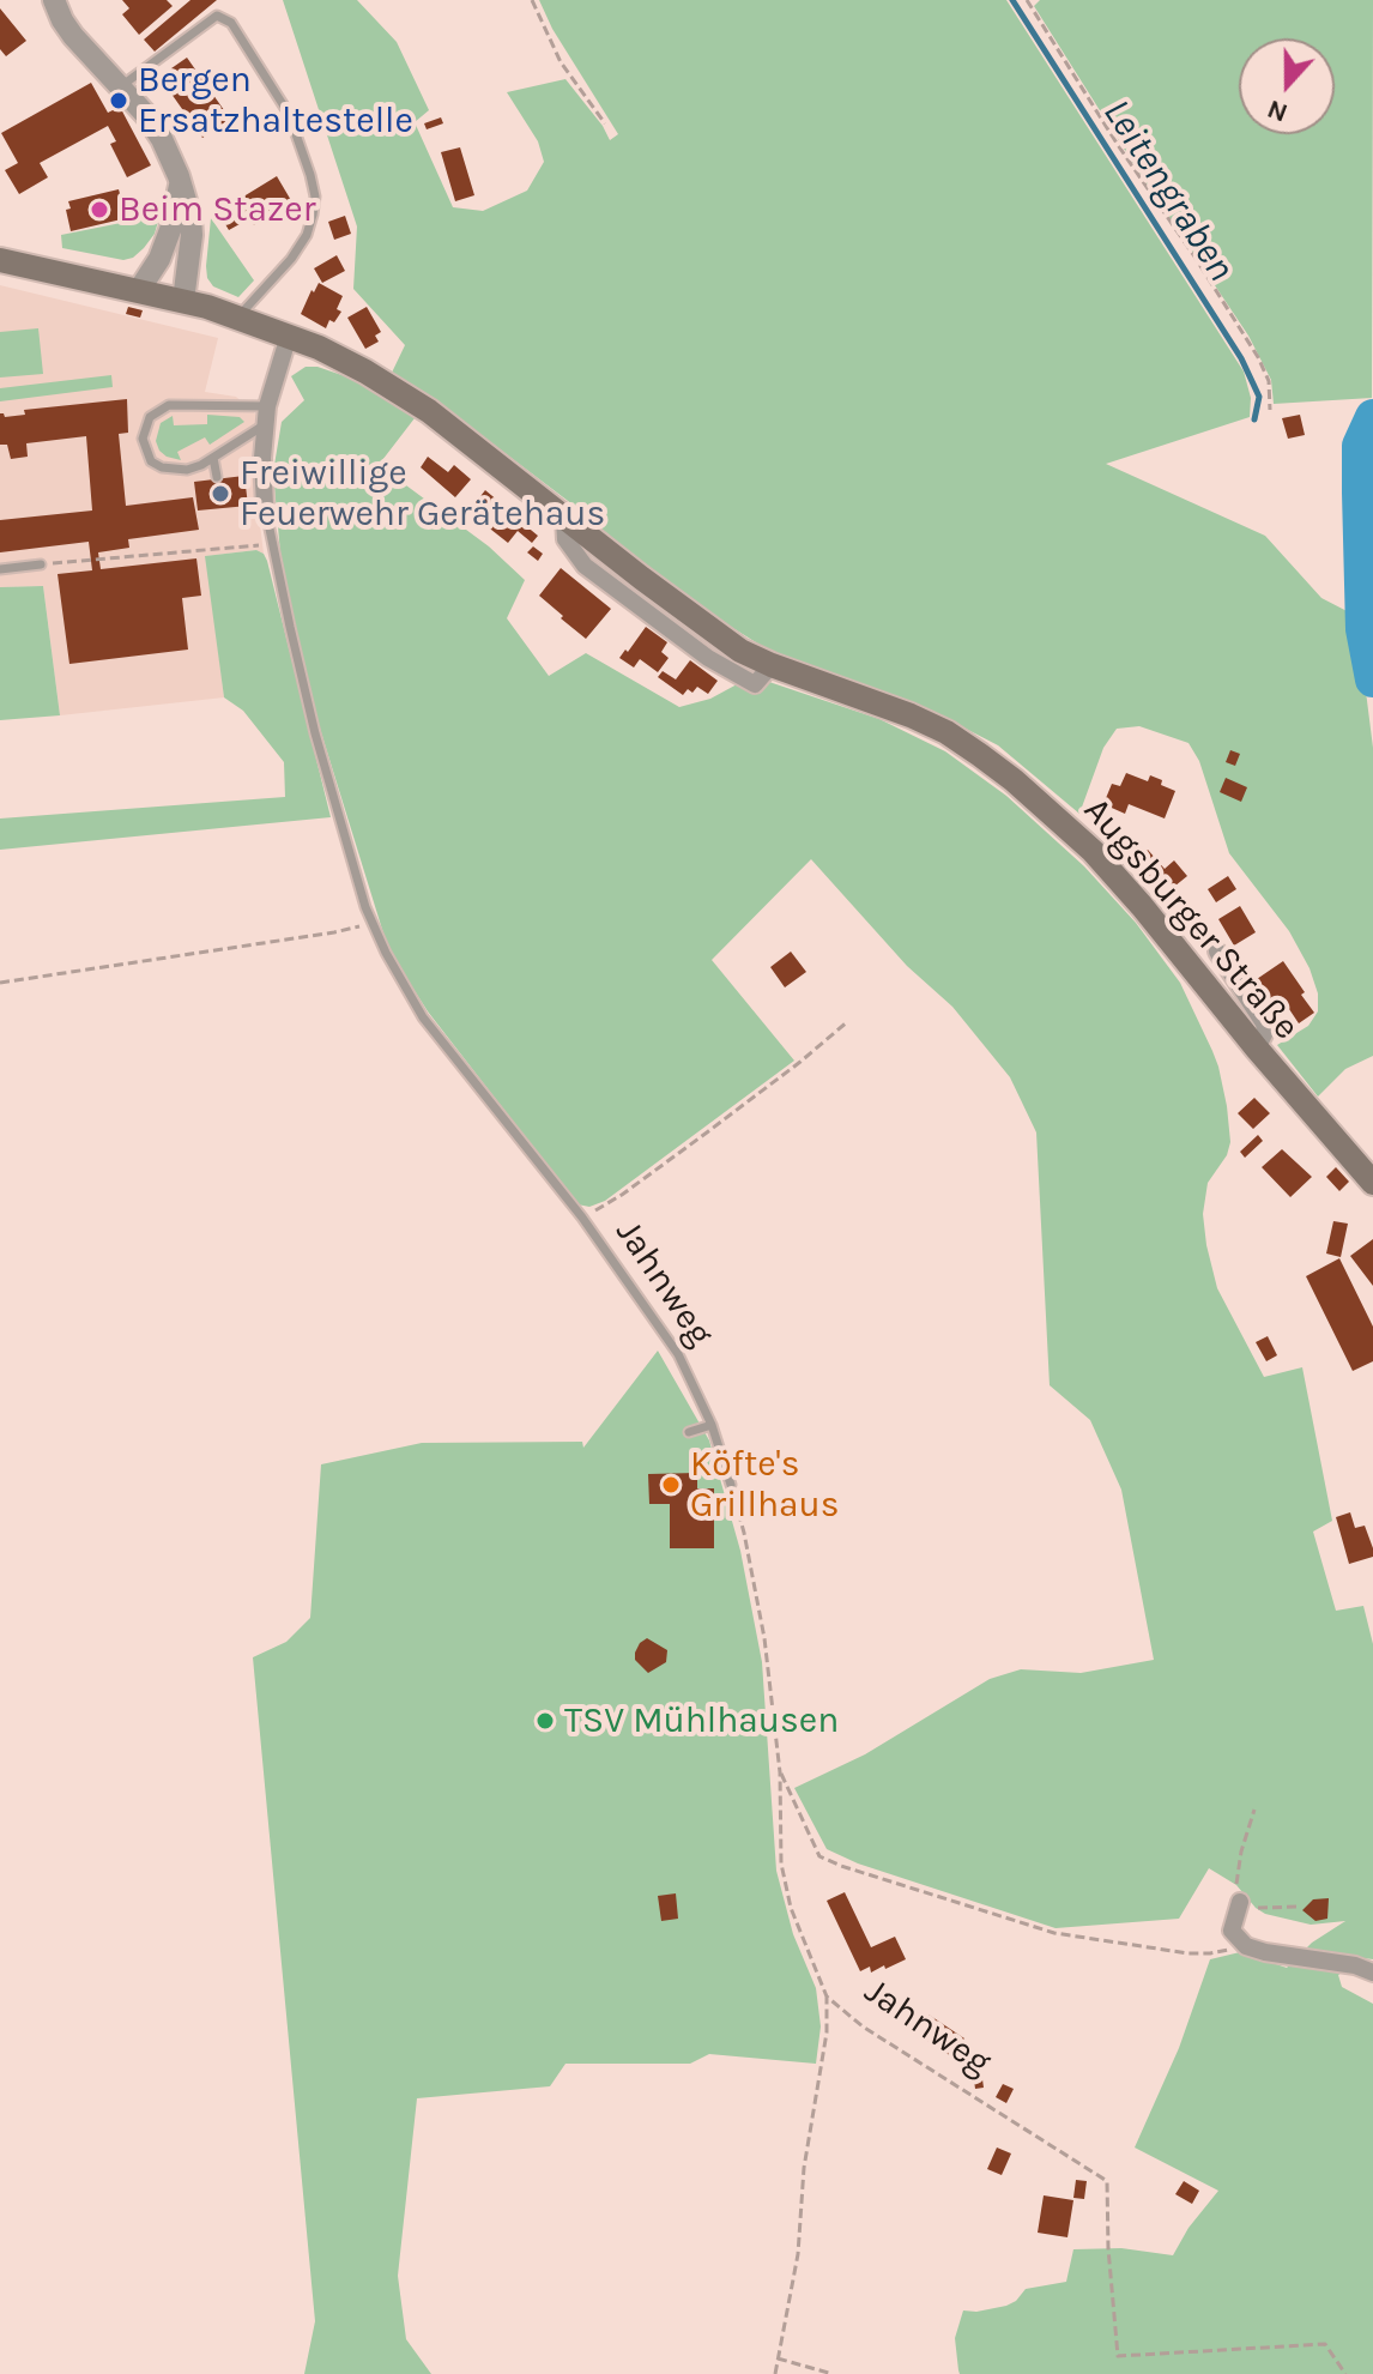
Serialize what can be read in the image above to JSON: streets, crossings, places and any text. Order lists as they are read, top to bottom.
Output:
{
  "streets": {
    "main road": ["Augsburger Straße"],
    "street": ["Jahnweg"]
  },
  "crossings": [
    ["Augsburger Straße", "Jahnweg"]
  ],
  "water": ["Leitengraben"],
  "places": [
    "Bergen Ersatzhaltestelle",
    "Beim Stazer",
    "Freiwillige Feuerwehr Gerätehaus",
    "Köfte's Grillhaus",
    "TSV Mühlhausen"
  ],
  "north": "bottom"
}
